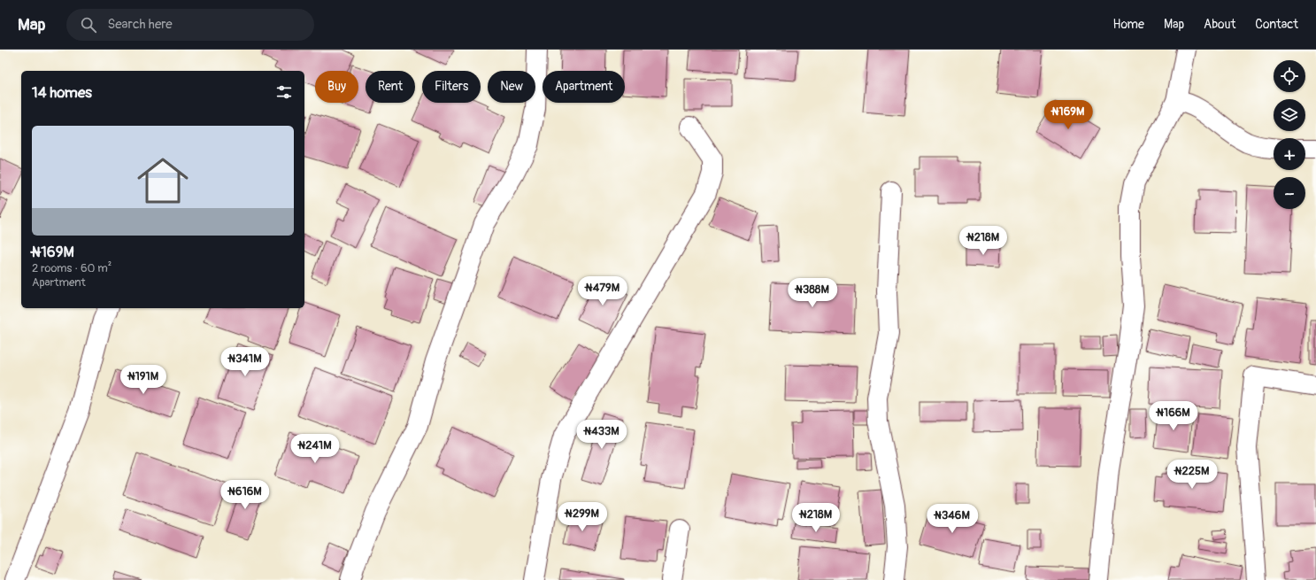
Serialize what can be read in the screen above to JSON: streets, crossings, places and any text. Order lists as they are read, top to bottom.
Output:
{
  "page": {
    "header": "Map",
    "search": "Search here",
    "nav": [
      "Home",
      "Map",
      "About",
      "Contact"
    ],
    "map_buttons": ["+", "−"],
    "chip": [
      "Buy",
      "Rent",
      "Filters",
      "New",
      "Apartment"
    ],
    "heading": "14 homes",
    "price": [
      "₦169M",
      "₦218M",
      "₦479M",
      "₦388M",
      "₦341M",
      "₦191M",
      "₦166M",
      "₦433M",
      "₦241M",
      "₦225M",
      "₦616M",
      "₦299M",
      "₦218M",
      "₦346M"
    ],
    "list": [
      {
        "name": "₦169M",
        "note": "2 rooms · 60 m² · Apartment"
      }
    ]
  }
}
